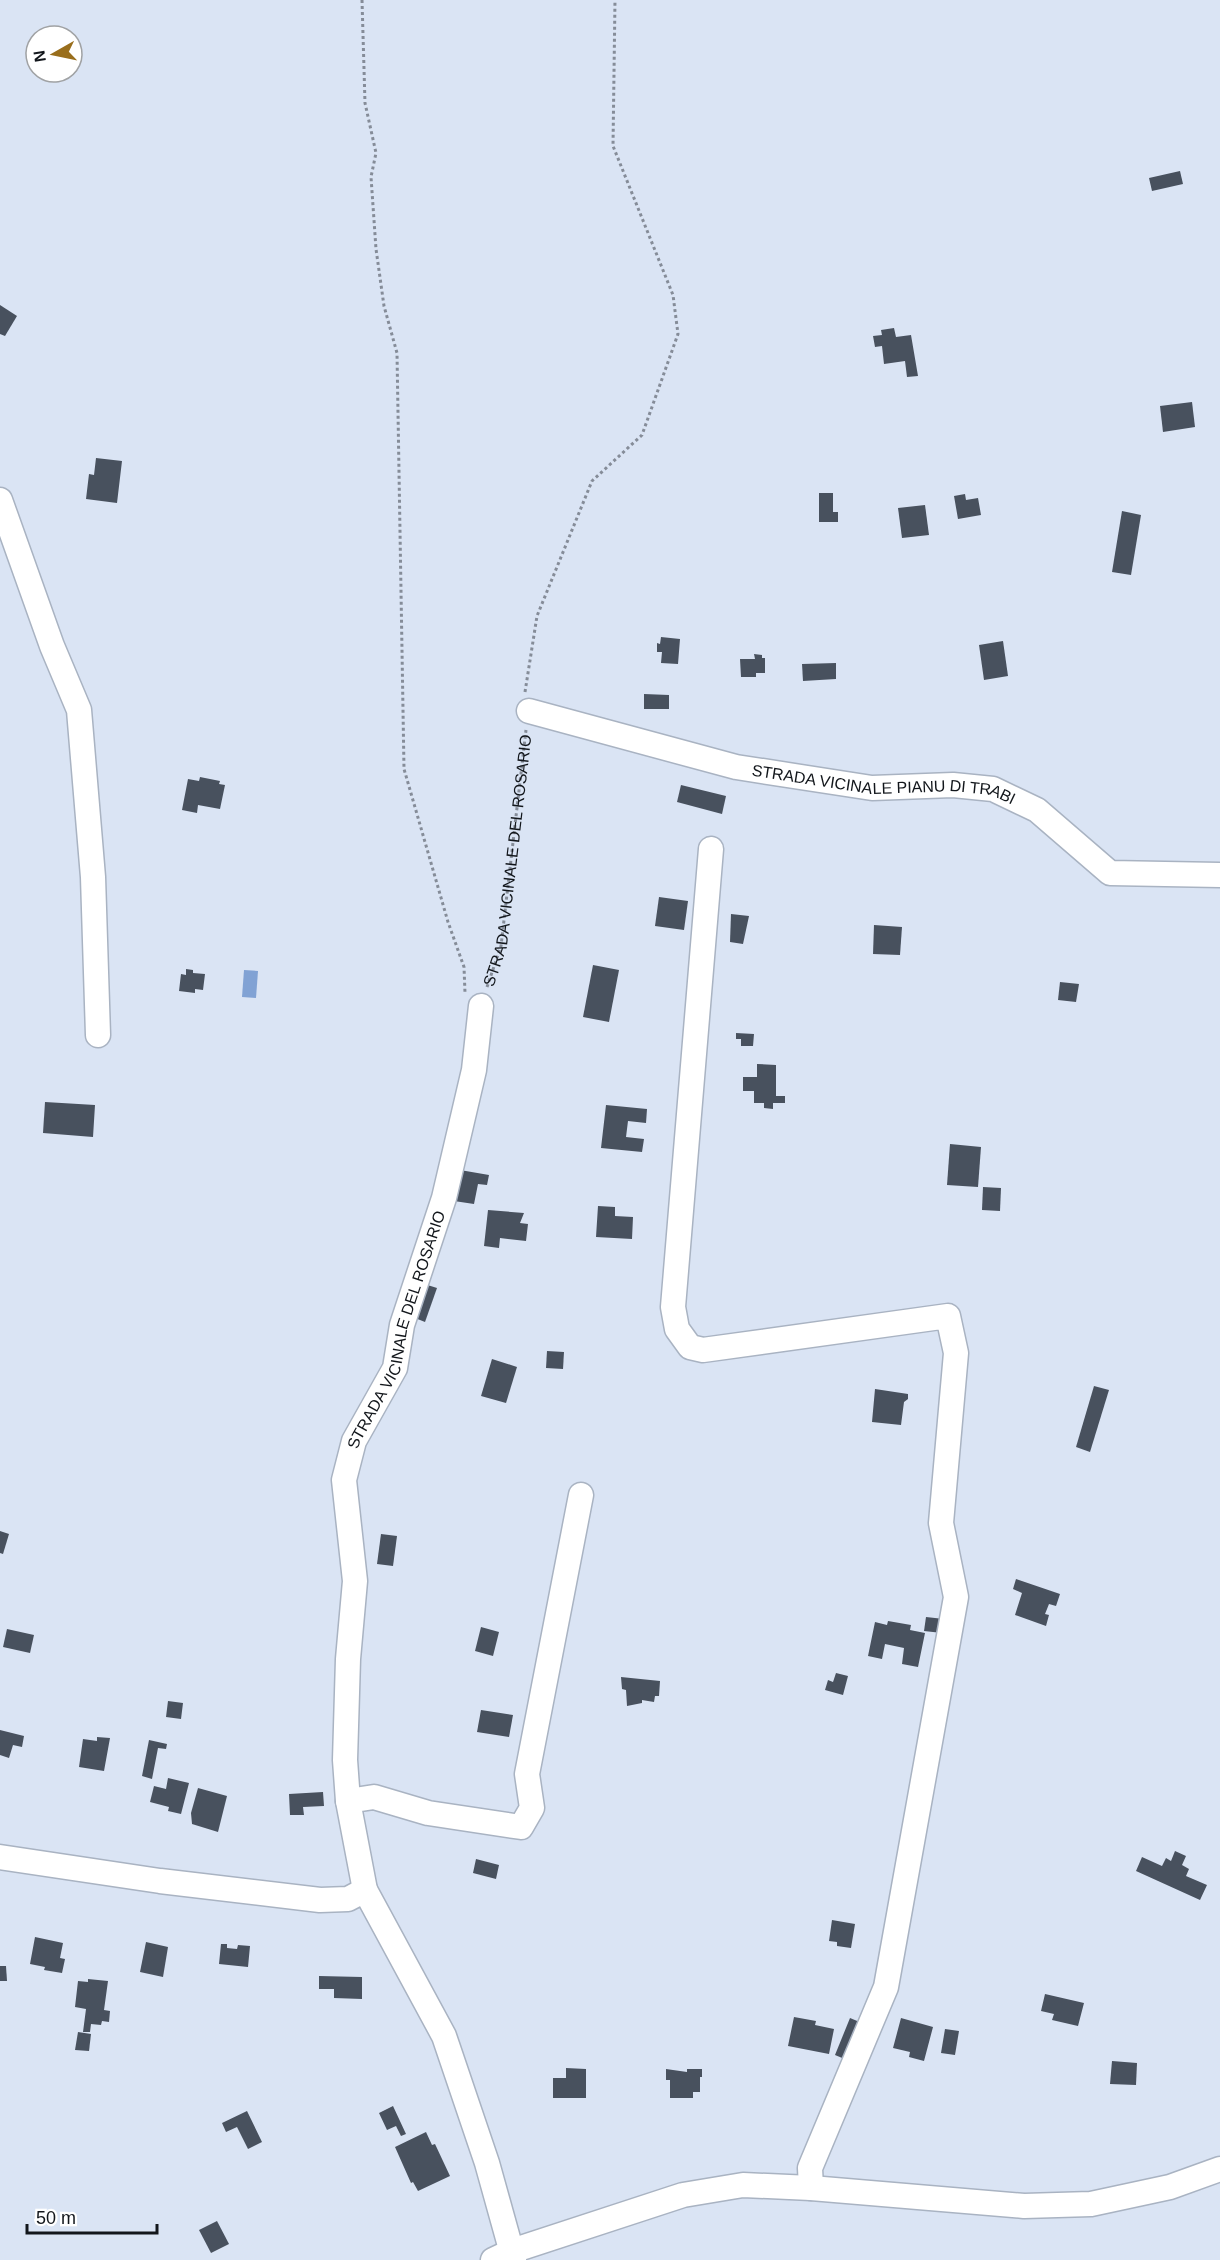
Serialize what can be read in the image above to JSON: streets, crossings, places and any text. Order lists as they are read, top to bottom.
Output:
{
  "streets": {
    "street": ["STRADA VICINALE PIANU DI TRABI", "STRADA VICINALE DEL ROSARIO"]
  },
  "crossings": [
    ["STRADA VICINALE PIANU DI TRABI", "STRADA VICINALE DEL ROSARIO"]
  ],
  "scale_bar": "50 m",
  "north": "left"
}
